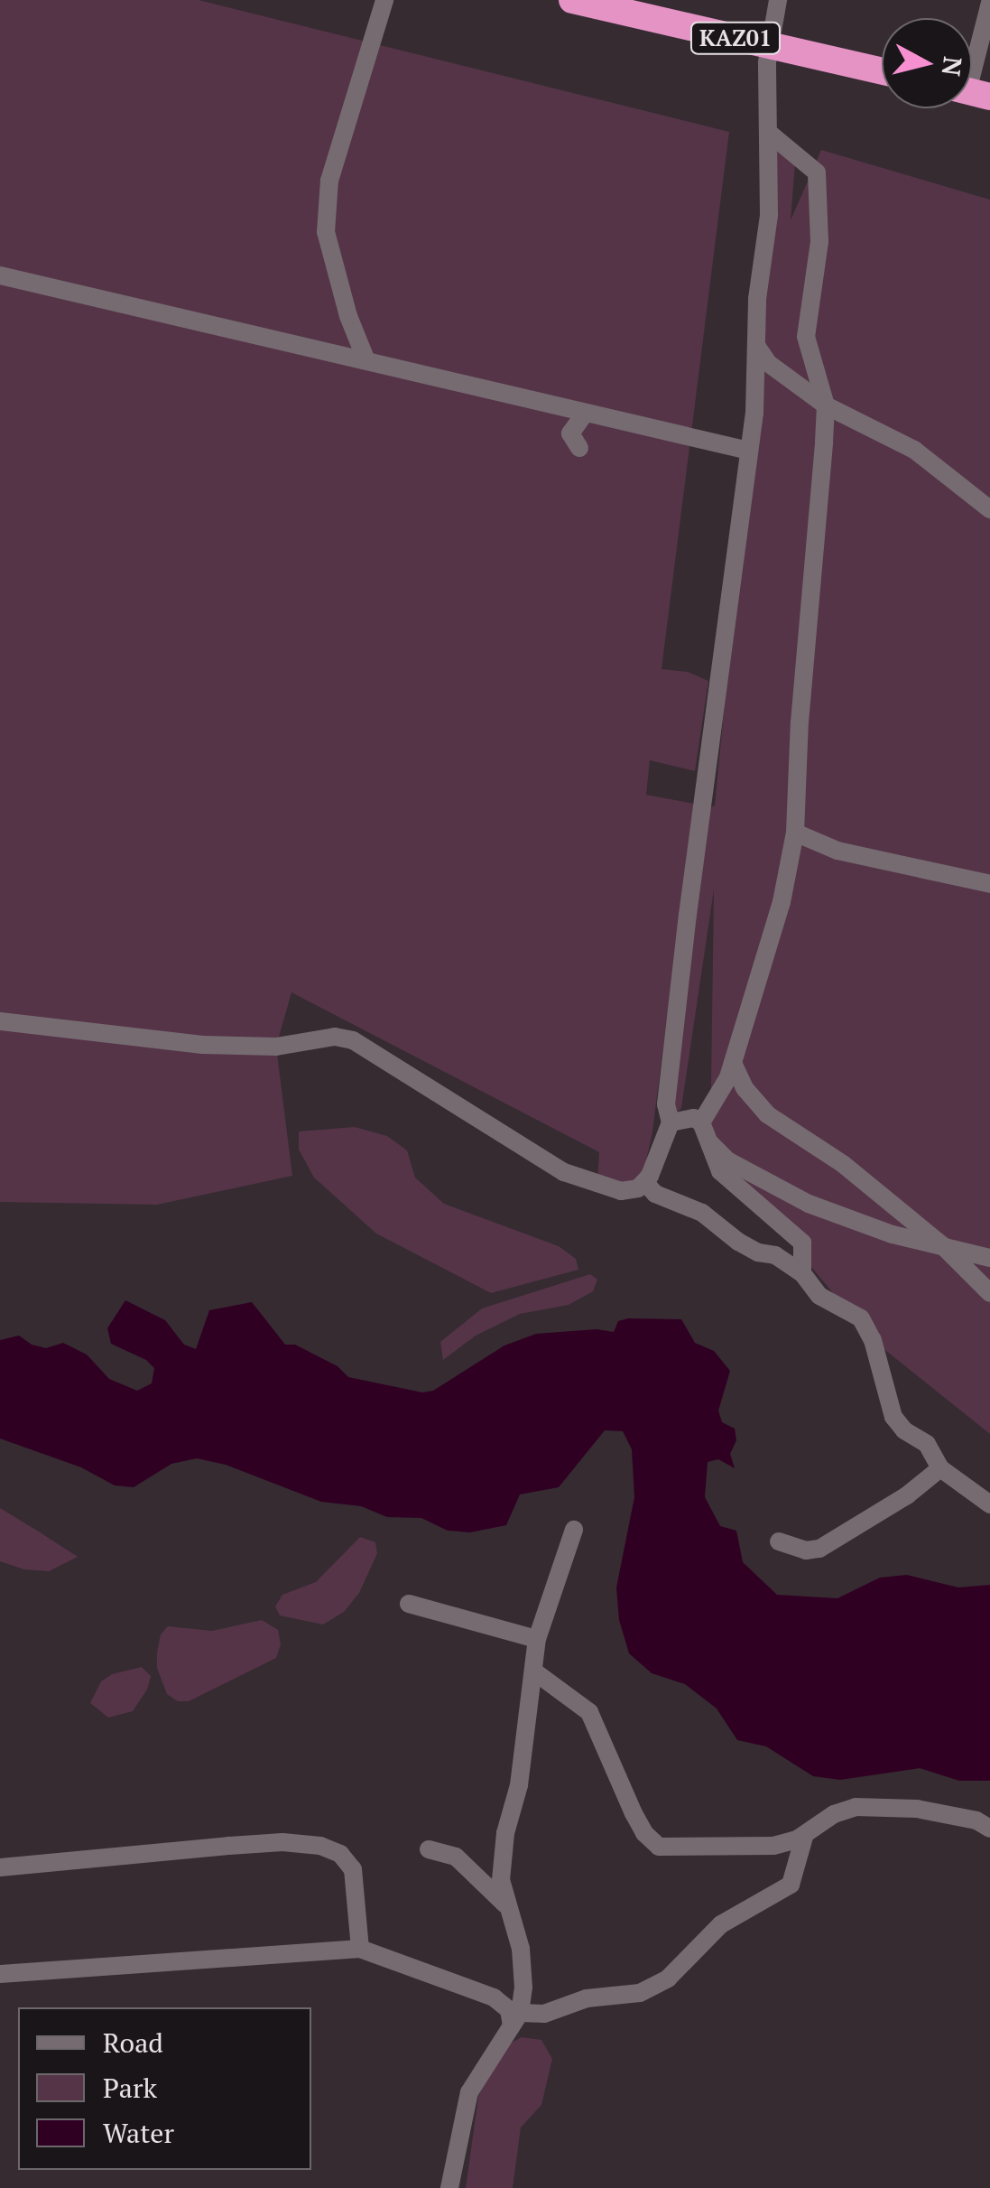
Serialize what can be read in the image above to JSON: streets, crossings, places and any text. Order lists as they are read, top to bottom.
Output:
{
  "streets": {
    "highway": ["KАZ01"]
  },
  "legend": ["Road", "Park", "Water"],
  "north": "right"
}
